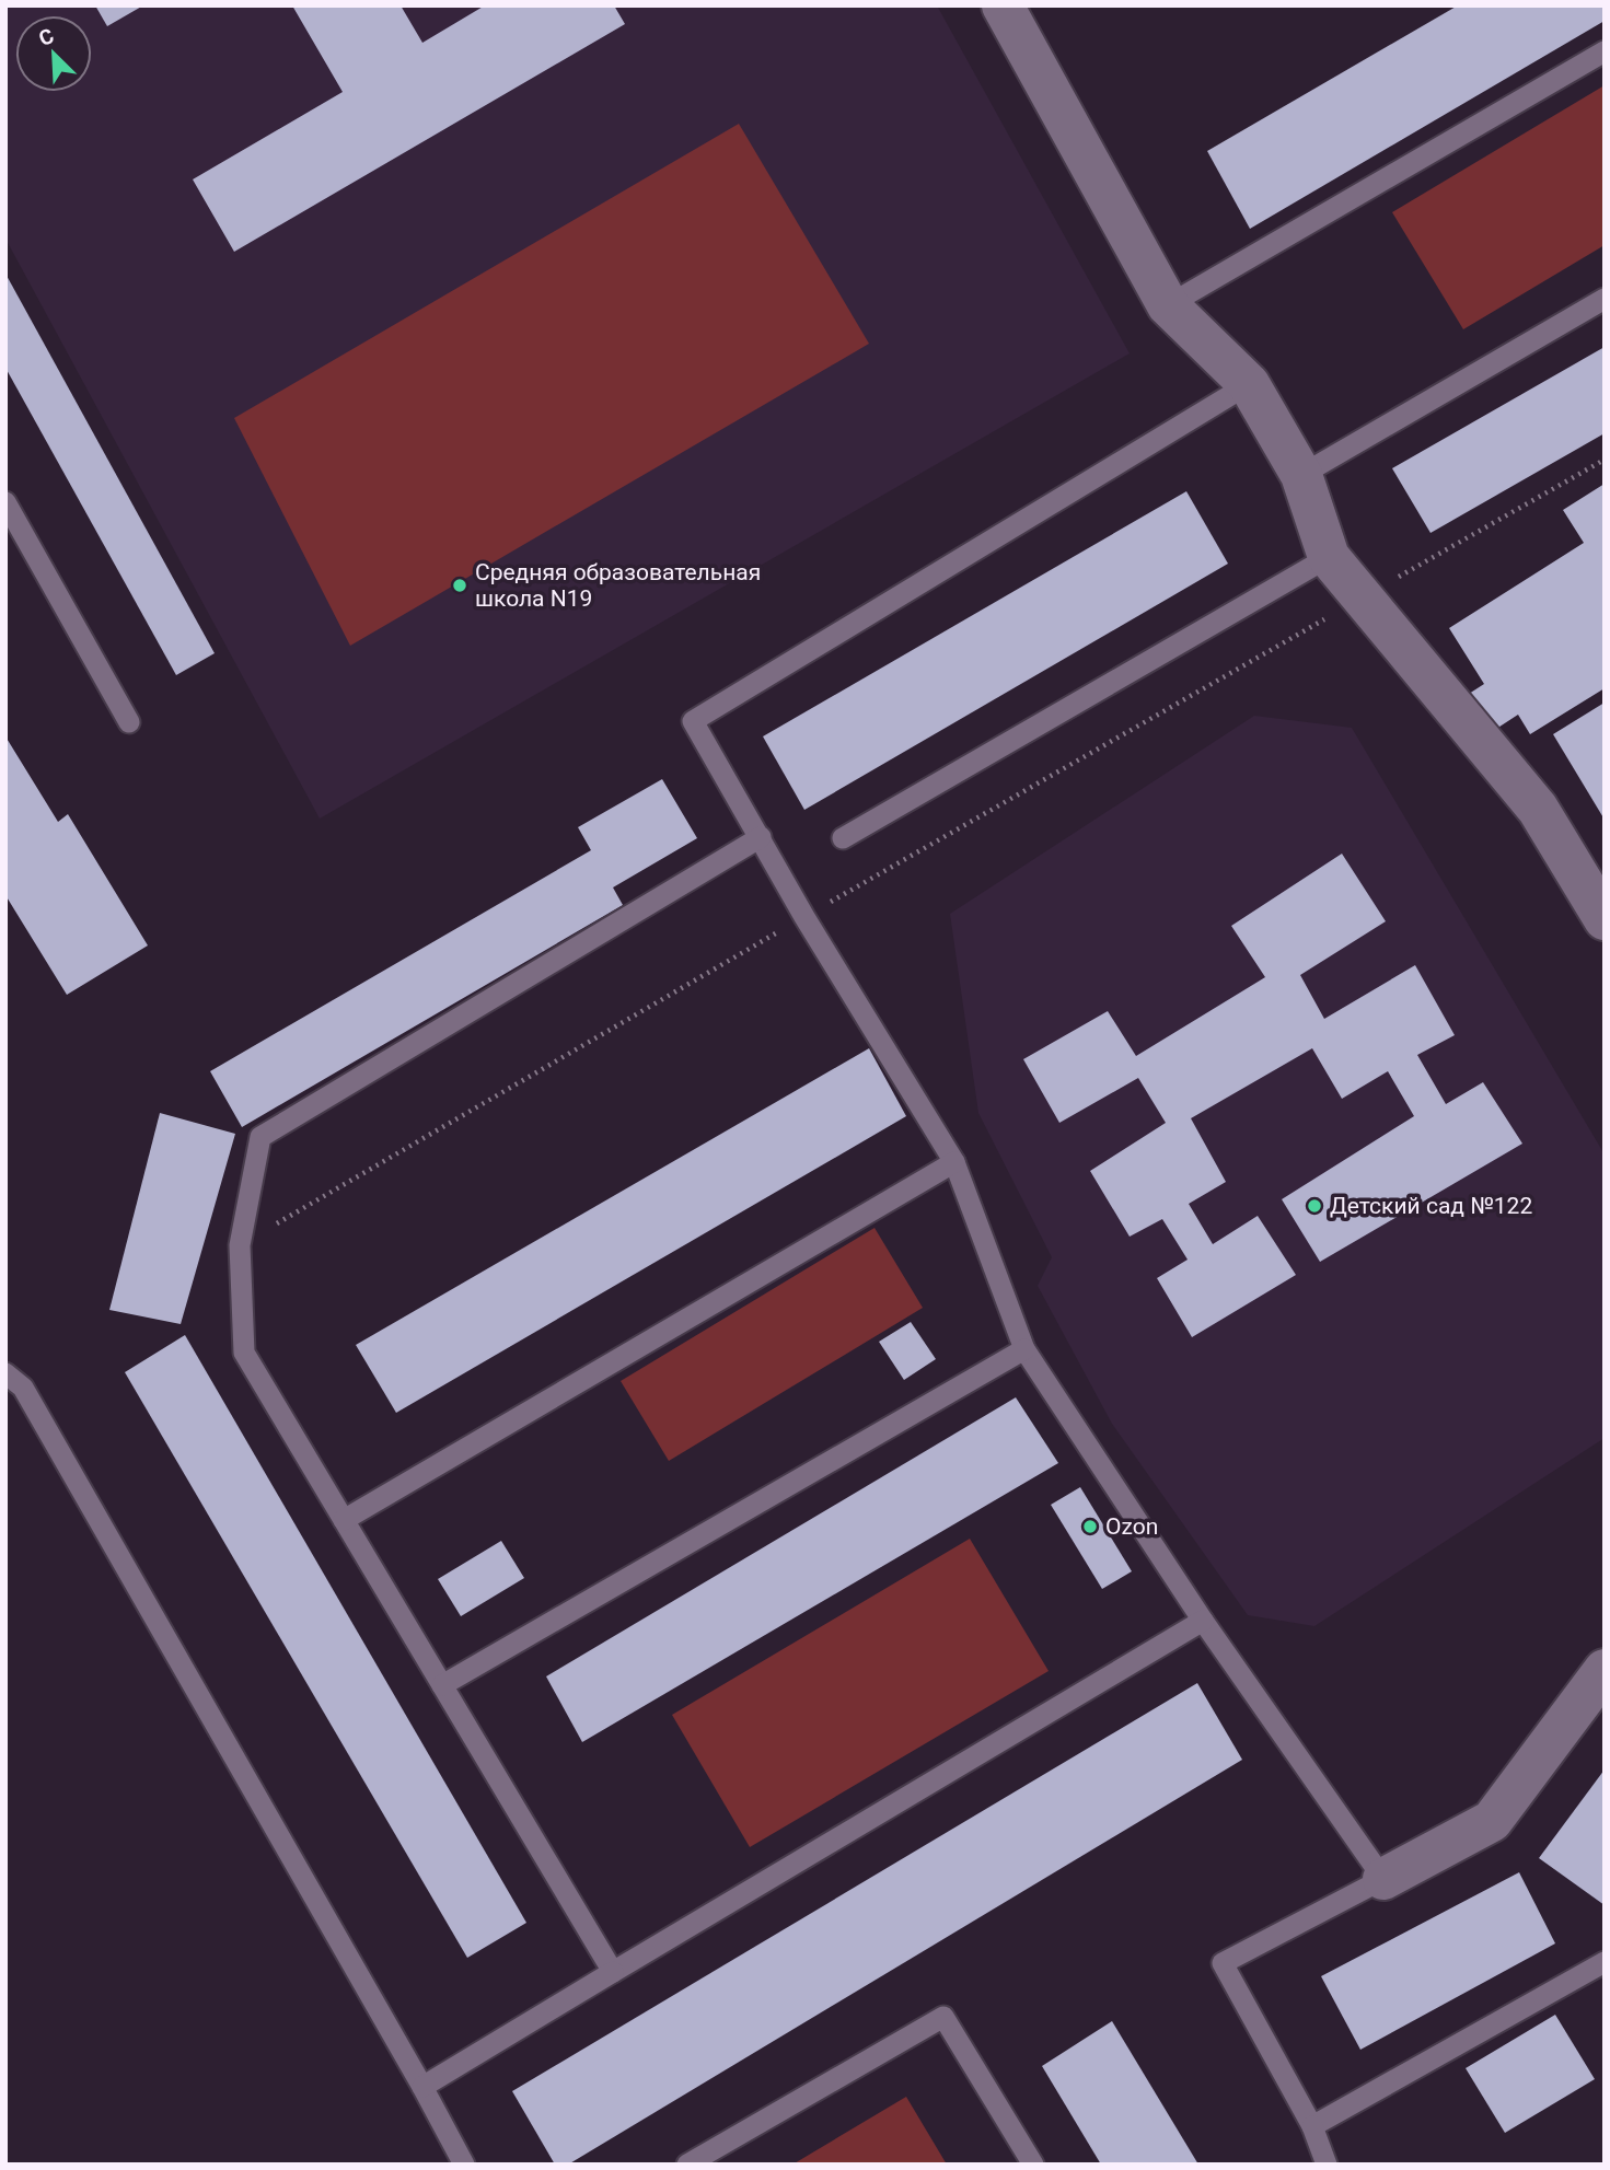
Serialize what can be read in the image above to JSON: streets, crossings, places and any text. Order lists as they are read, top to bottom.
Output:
{
  "places": ["Средняя образовательная школа N19", "Детский сад №122", "Ozon"],
  "north": "top left"
}
